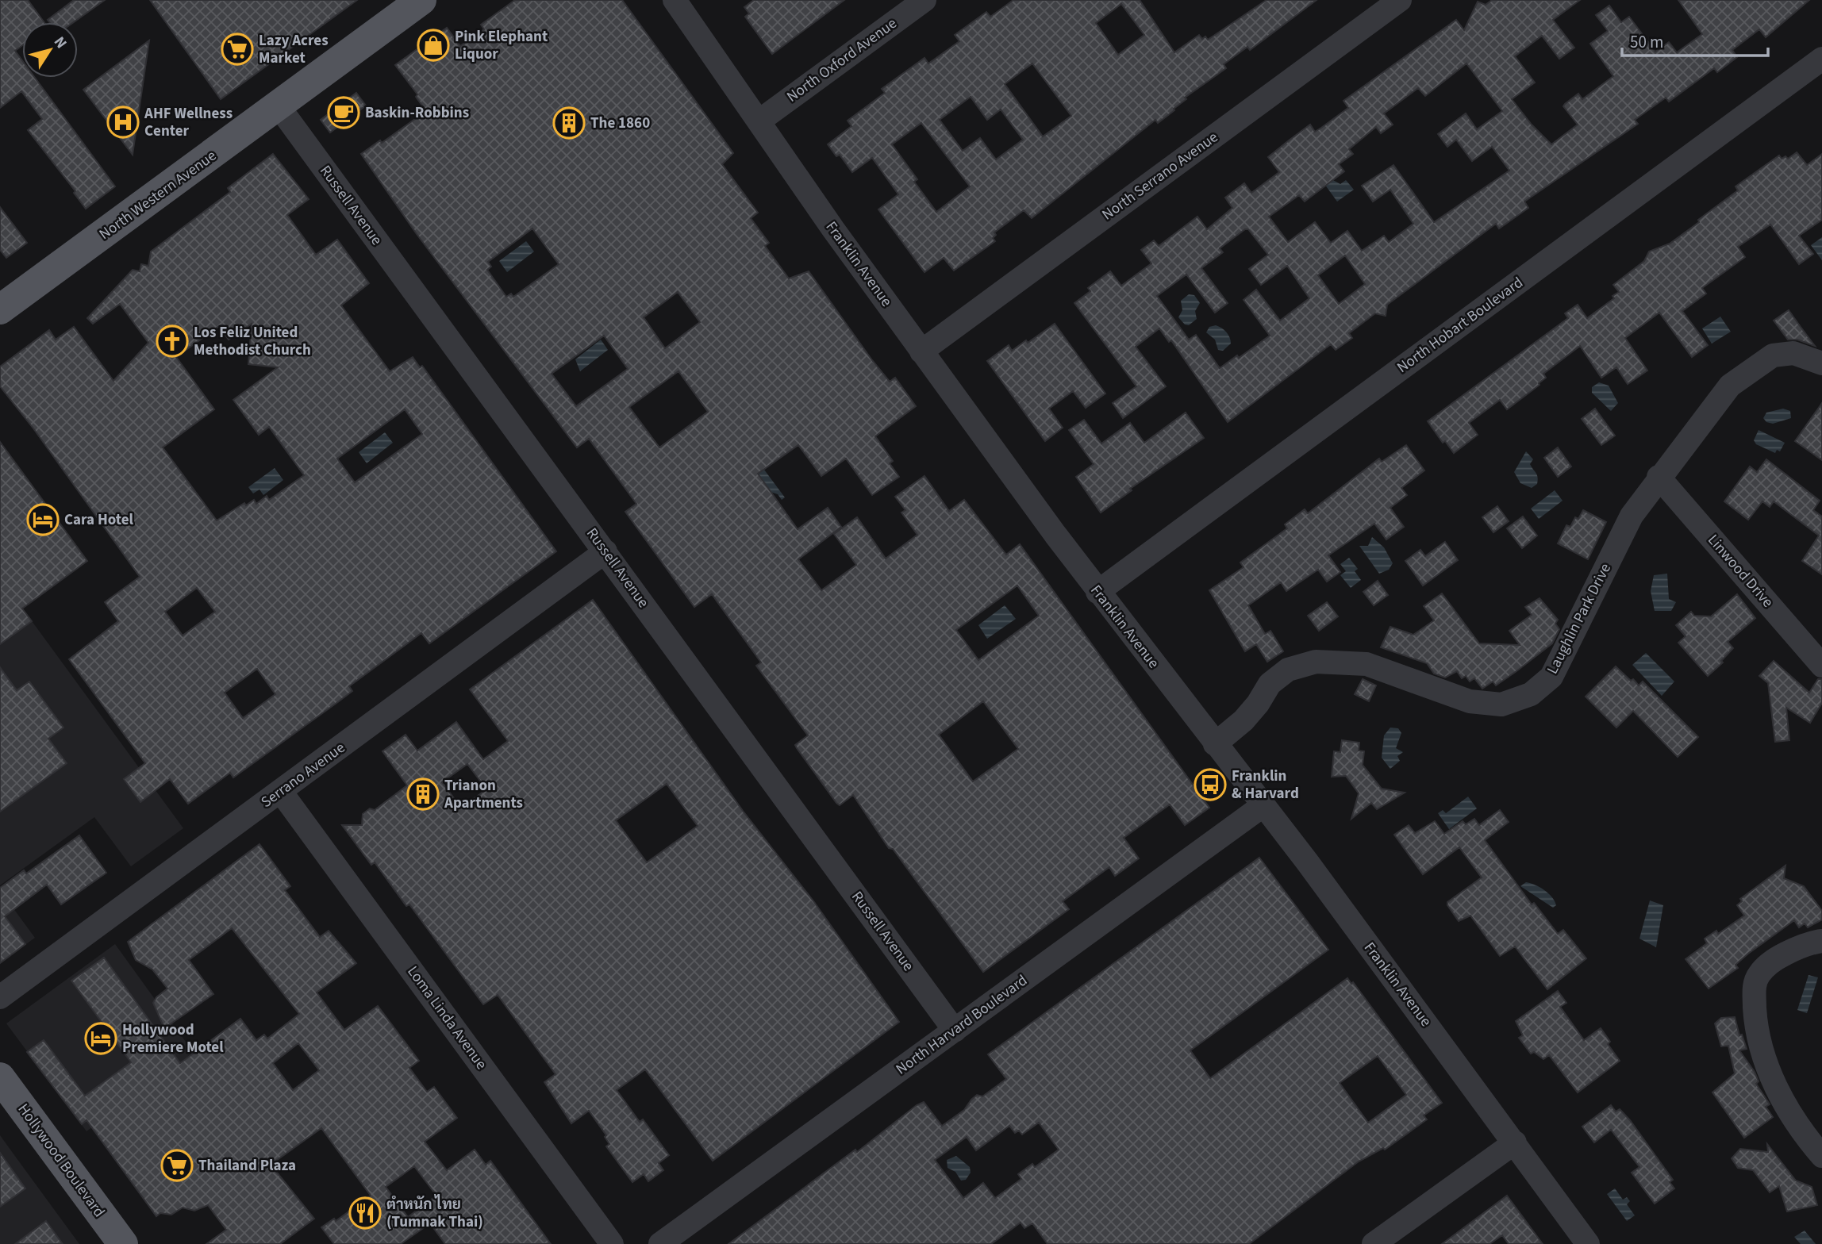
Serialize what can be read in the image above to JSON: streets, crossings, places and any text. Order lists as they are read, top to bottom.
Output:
{
  "streets": {
    "main road": ["North Western Avenue", "Hollywood Boulevard"],
    "street": [
      "North Oxford Avenue",
      "North Serrano Avenue",
      "Russell Avenue",
      "Franklin Avenue",
      "North Hobart Boulevard",
      "Linwood Drive",
      "Laughlin Park Drive",
      "Serrano Avenue",
      "Loma Linda Avenue",
      "North Harvard Boulevard"
    ]
  },
  "crossings": [
    ["North Oxford Avenue", "Franklin Avenue"],
    ["North Serrano Avenue", "Franklin Avenue"],
    ["North Western Avenue", "Russell Avenue"],
    ["Russell Avenue", "Serrano Avenue"],
    ["Russell Avenue", "North Harvard Boulevard"],
    ["Franklin Avenue", "North Hobart Boulevard"],
    ["Franklin Avenue", "Laughlin Park Drive"],
    ["Franklin Avenue", "North Harvard Boulevard"],
    ["Linwood Drive", "Laughlin Park Drive"],
    ["Serrano Avenue", "Loma Linda Avenue"]
  ],
  "places": {
    "shop": ["Pink Elephant Liquor"],
    "supermarket": ["Lazy Acres Market", "Thailand Plaza"],
    "cafe": ["Baskin-Robbins"],
    "hospital": ["AHF Wellness Center"],
    "building": ["The 1860", "Trianon Apartments"],
    "church": ["Los Feliz United Methodist Church"],
    "hotel": ["Cara Hotel", "Hollywood Premiere Motel"],
    "bus stop": ["Franklin & Harvard"],
    "restaurant": ["ตำหนัก ไทย (Tumnak Thai)"]
  },
  "scale_bar": "50 m",
  "north": "top right"
}
